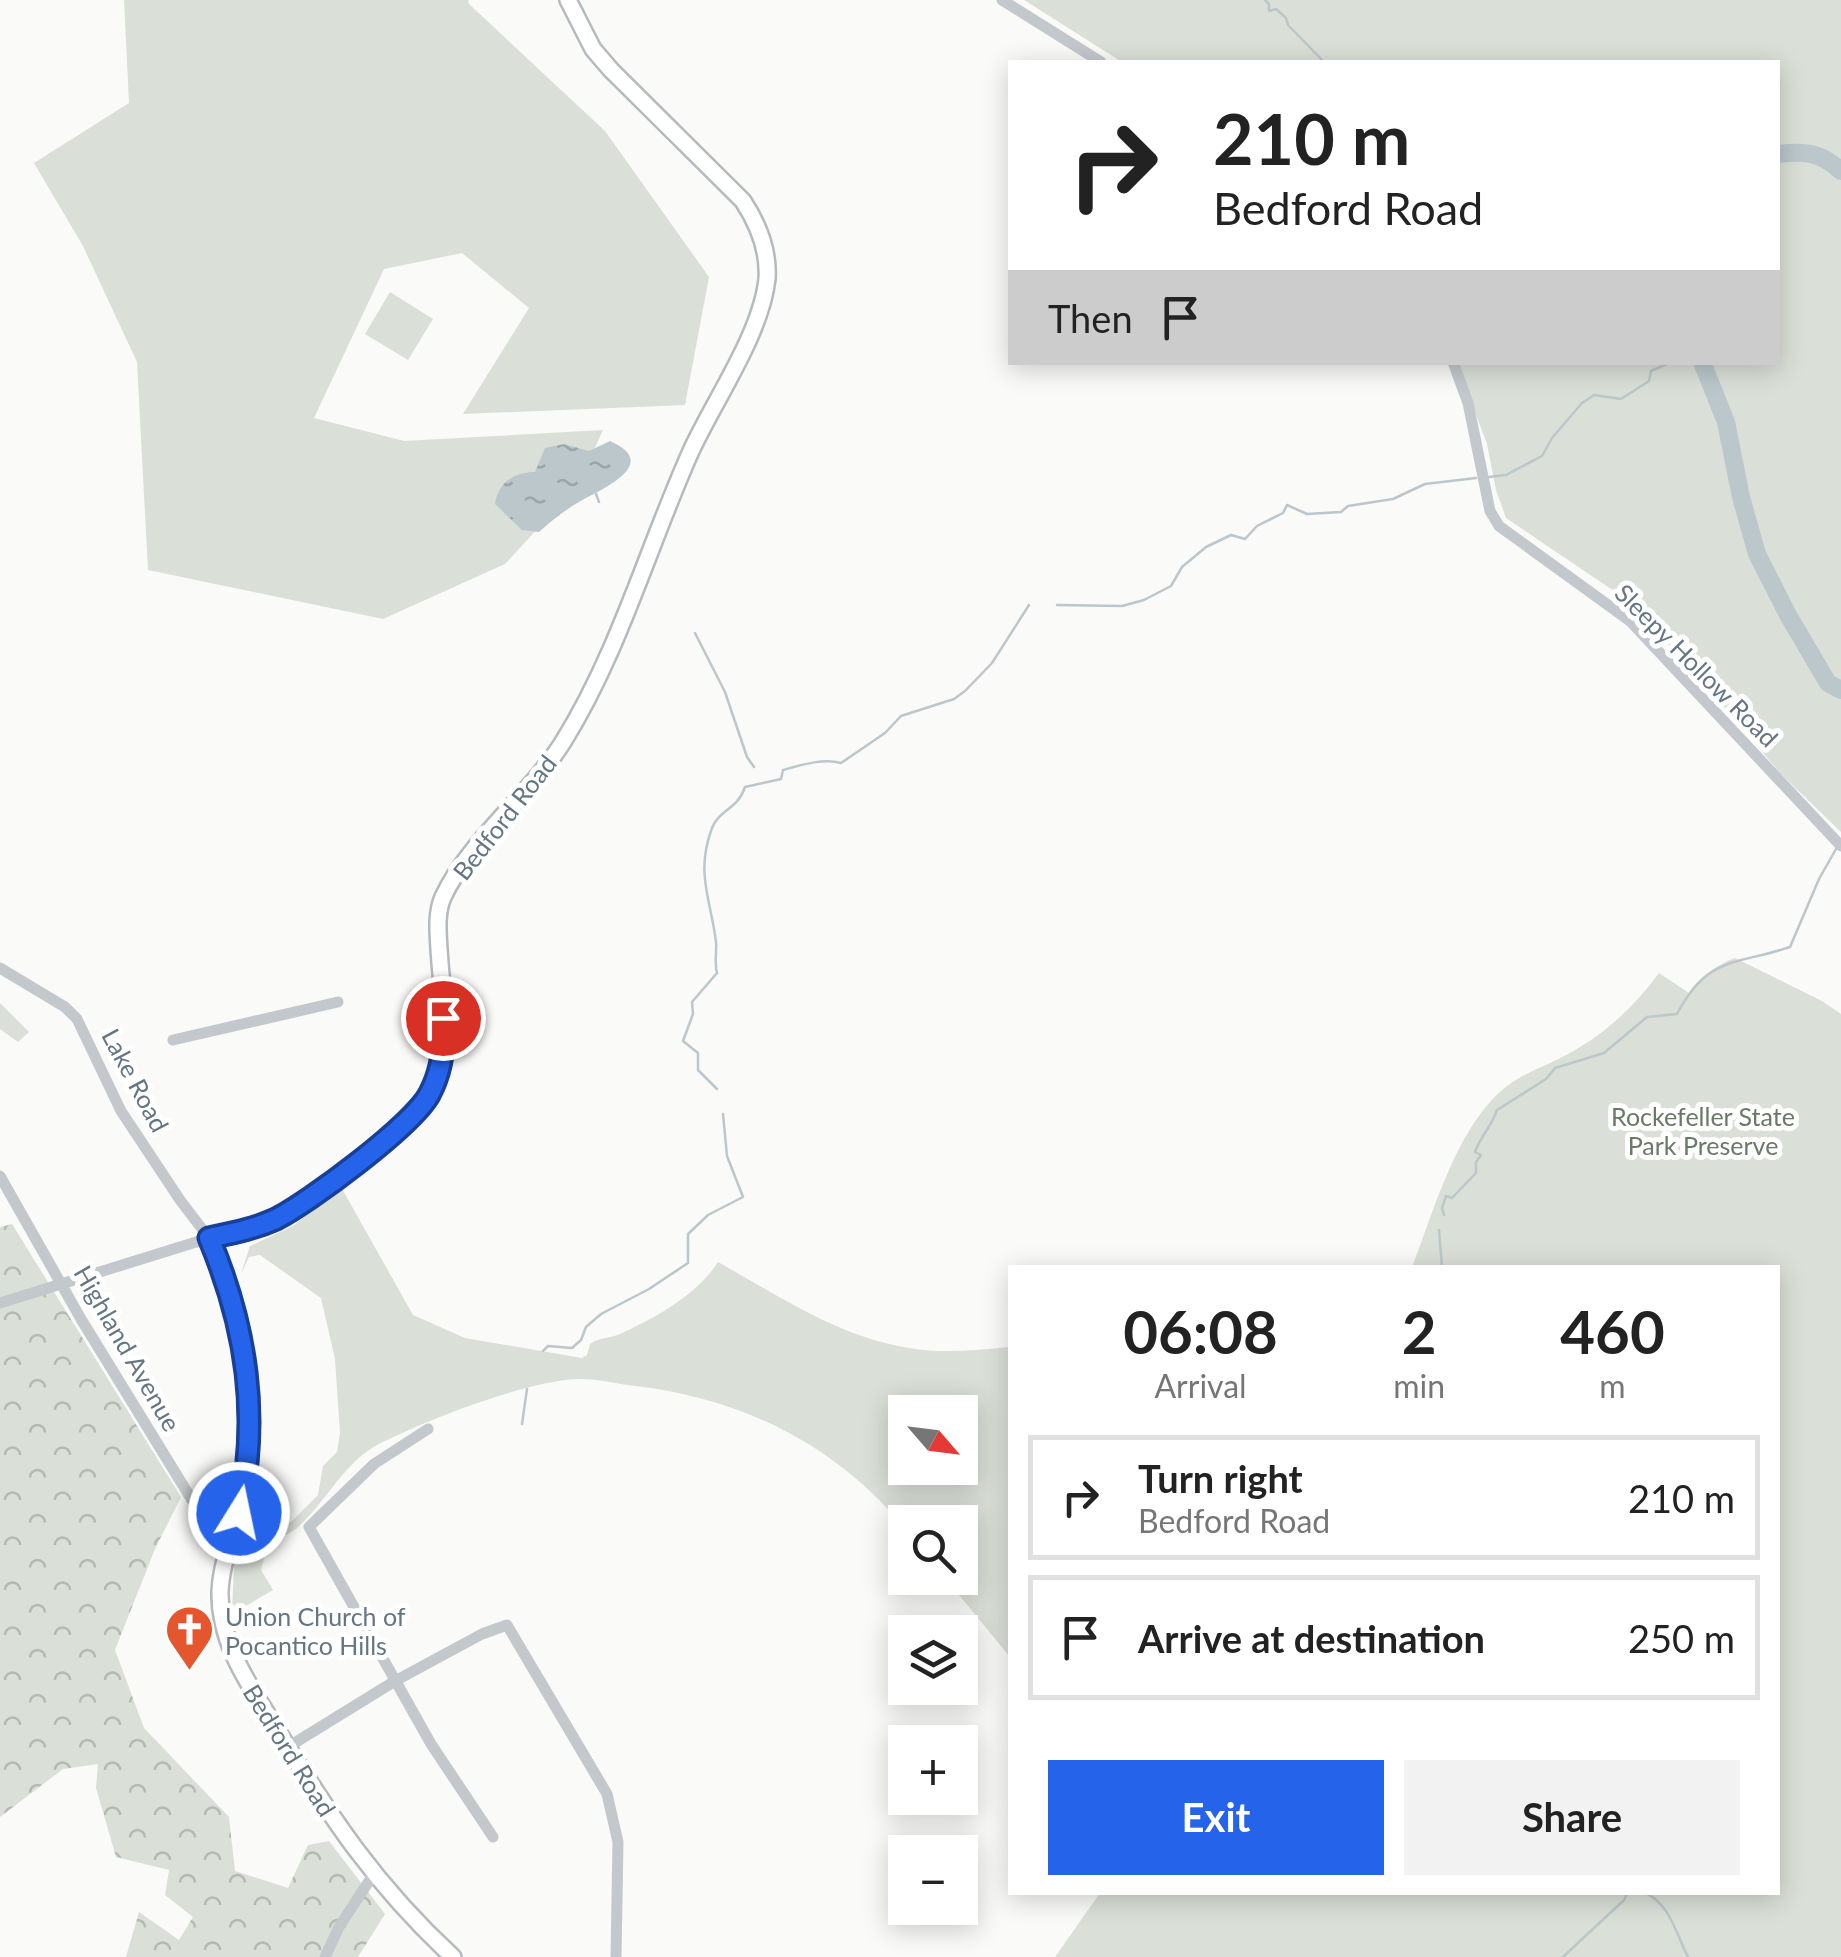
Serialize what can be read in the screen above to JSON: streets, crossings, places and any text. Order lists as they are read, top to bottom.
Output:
{
  "streets": {
    "main road": ["Bedford Road"],
    "street": ["Sleepy Hollow Road", "Lake Road", "Highland Avenue"]
  },
  "crossings": [
    ["Bedford Road", "Lake Road"],
    ["Bedford Road", "Highland Avenue"]
  ],
  "parks": ["Rockefeller State Park Preserve"],
  "places": {
    "church": ["Union Church of Pocantico Hills"]
  },
  "north": "bottom right",
  "page": {
    "turn": ["210 m", "Bedford Road"],
    "then": "Then",
    "eta": [
      "06:08",
      "Arrival",
      "2",
      "min",
      "460",
      "m"
    ],
    "map_buttons": ["+", "−"],
    "list": [
      {
        "name": "Turn right",
        "note": "Bedford Road",
        "value": "210 m"
      },
      {
        "name": "Arrive at destination",
        "value": "250 m"
      }
    ],
    "buttons": ["Exit", "Share"]
  }
}
